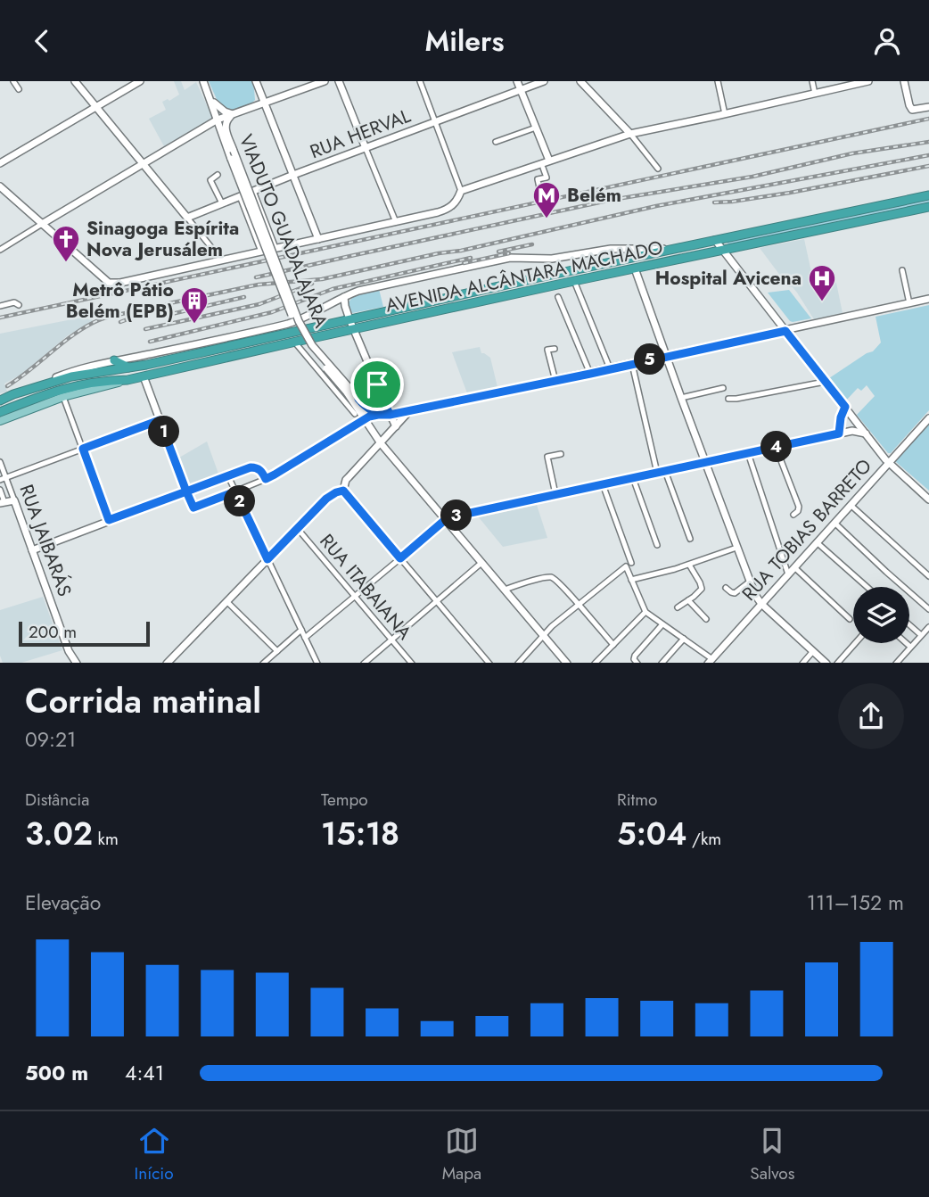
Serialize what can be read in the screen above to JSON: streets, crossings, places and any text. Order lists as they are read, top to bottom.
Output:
{
  "streets": {
    "highway": ["AVENIDA ALCÂNTARA MACHADO"],
    "street": [
      "RUA HERVAL",
      "VIADUTO GUADALAJARA",
      "RUA TOBIAS BARRETO",
      "RUA JAIBARÁS",
      "RUA ITABAIANA"
    ]
  },
  "places": {
    "metro station": ["Belém"],
    "church": ["Sinagoga Espírita Nova Jerusálem"],
    "hospital": ["Hospital Avicena"],
    "building": ["Metrô Pátio Belém (EPB)"]
  },
  "scale_bar": "200 m",
  "page": {
    "header": "Milers",
    "pins": [
      "5",
      "1",
      "4",
      "2",
      "3"
    ],
    "scale": "200 m",
    "heading": ["Corrida matinal", "09:21"],
    "stats": [
      ["Distância", "3.02 km"],
      ["Tempo", "15:18"],
      ["Ritmo", "5:04 /km"]
    ],
    "chart": ["Elevação", "111–152 m"],
    "list": [
      {
        "name": "500 m",
        "note": "4:41"
      }
    ],
    "tabs": ["Início", "Mapa", "Salvos"]
  }
}
